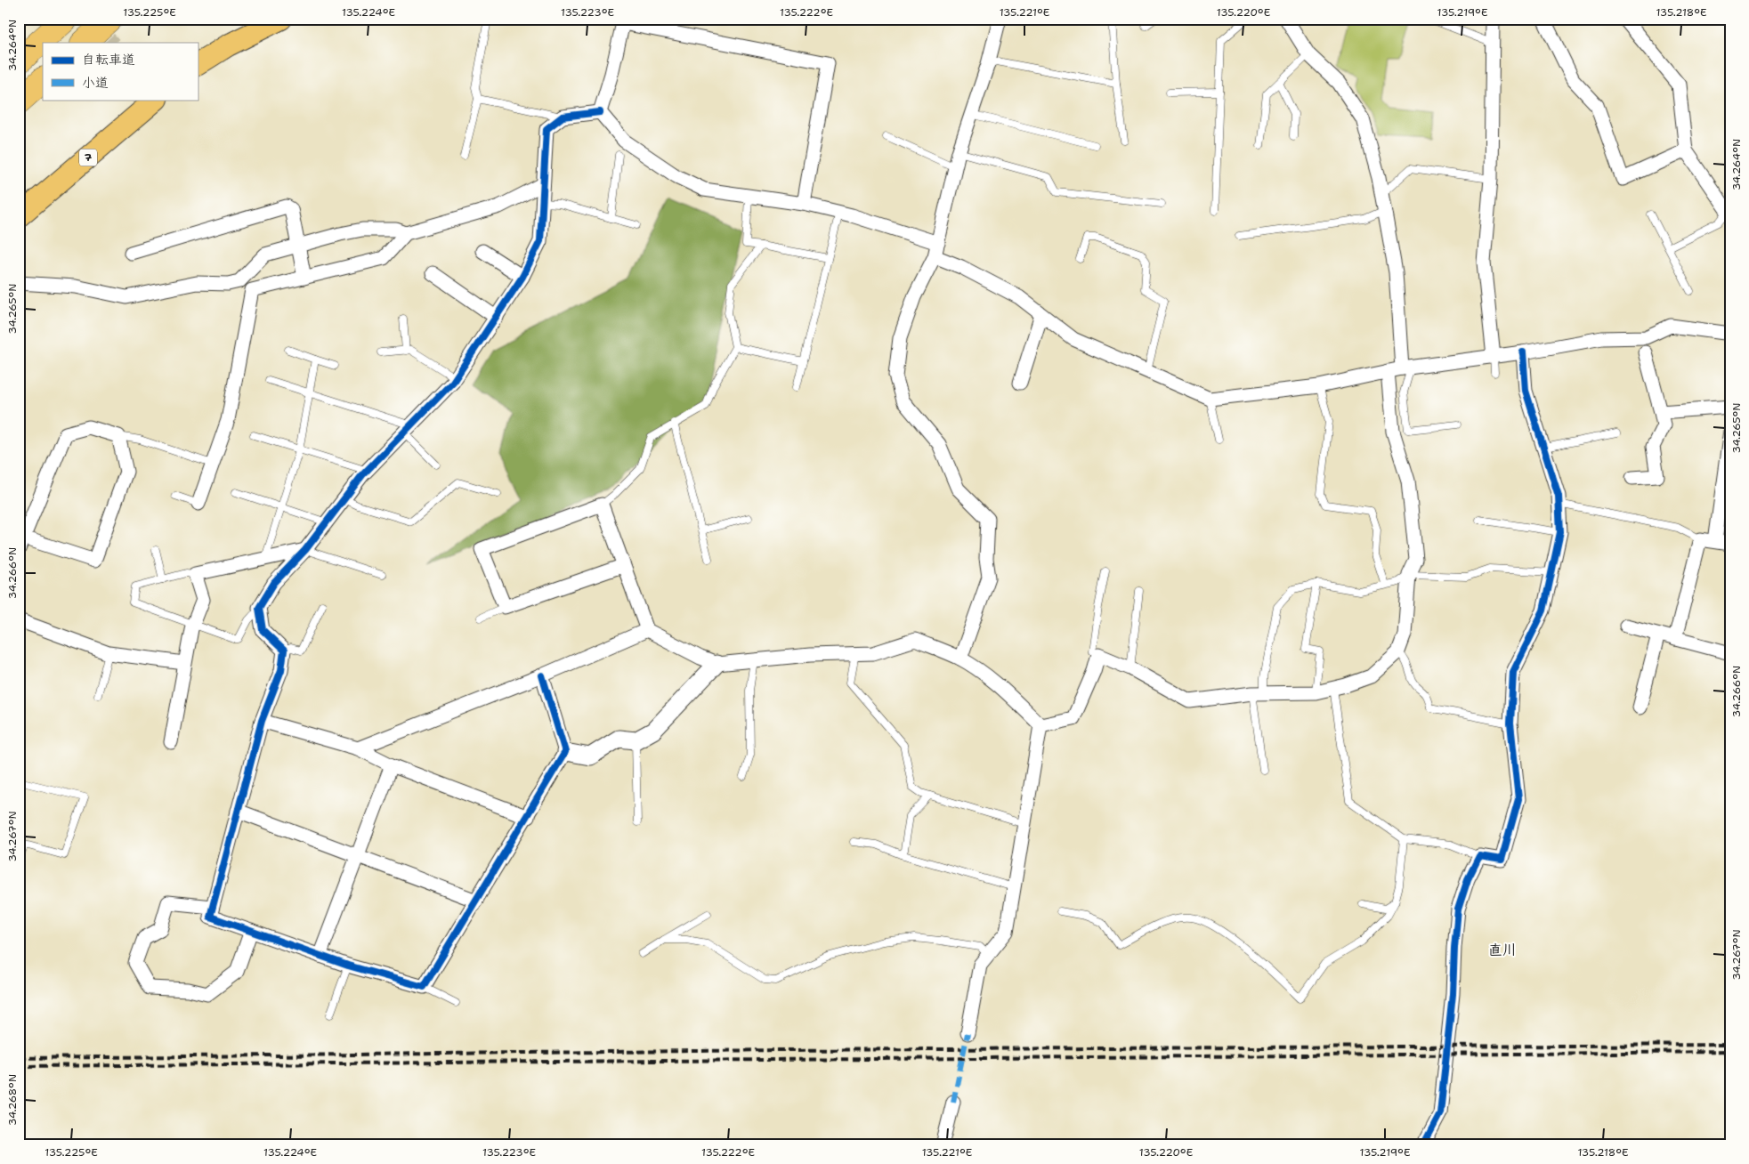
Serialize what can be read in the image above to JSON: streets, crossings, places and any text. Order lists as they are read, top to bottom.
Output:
{
  "streets": {
    "main road": ["7"]
  },
  "districts": ["直川"],
  "legend": ["自転車道", "小道"],
  "coordinates": [
    "135.225°E",
    "135.224°E",
    "135.223°E",
    "135.222°E",
    "135.221°E",
    "135.220°E",
    "135.219°E",
    "135.218°E",
    "34.264°N",
    "34.265°N",
    "34.266°N",
    "34.267°N",
    "34.268°N"
  ]
}
